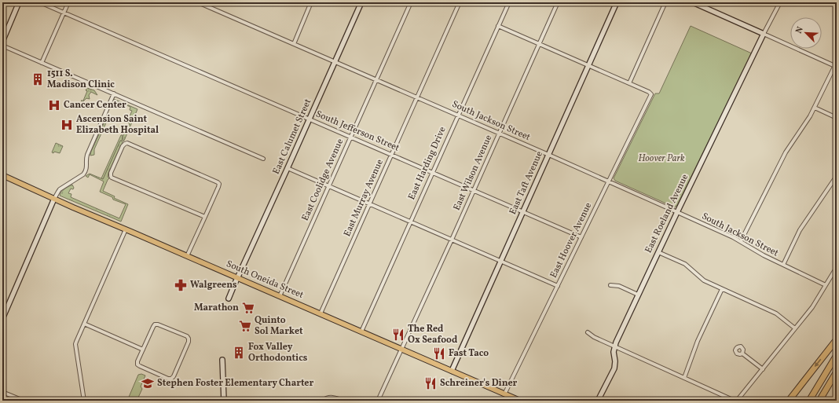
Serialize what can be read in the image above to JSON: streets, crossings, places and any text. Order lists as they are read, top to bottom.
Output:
{
  "streets": {
    "main road": ["South Oneida Street"],
    "street": [
      "South Jackson Street",
      "South Jefferson Street",
      "East Calumet Street",
      "East Harding Drive",
      "East Wilson Avenue",
      "East Coolidge Avenue",
      "East Taft Avenue",
      "East Murray Avenue",
      "East Roeland Avenue",
      "East Hoover Avenue"
    ]
  },
  "crossings": [
    ["South Jackson Street", "East Calumet Street"],
    ["South Jackson Street", "East Harding Drive"],
    ["South Jackson Street", "East Wilson Avenue"],
    ["South Jackson Street", "East Coolidge Avenue"],
    ["South Jackson Street", "East Taft Avenue"],
    ["South Jackson Street", "East Murray Avenue"],
    ["South Jackson Street", "East Roeland Avenue"],
    ["South Jackson Street", "East Hoover Avenue"],
    ["South Jefferson Street", "East Calumet Street"],
    ["South Jefferson Street", "East Harding Drive"],
    ["South Jefferson Street", "East Wilson Avenue"],
    ["South Jefferson Street", "East Coolidge Avenue"],
    ["South Jefferson Street", "East Taft Avenue"],
    ["South Jefferson Street", "East Murray Avenue"],
    ["South Jefferson Street", "East Hoover Avenue"],
    ["East Calumet Street", "South Oneida Street"],
    ["East Harding Drive", "South Oneida Street"],
    ["East Wilson Avenue", "South Oneida Street"],
    ["East Coolidge Avenue", "South Oneida Street"],
    ["East Taft Avenue", "South Oneida Street"],
    ["East Murray Avenue", "South Oneida Street"],
    ["East Hoover Avenue", "South Oneida Street"]
  ],
  "parks": ["Hoover Park"],
  "places": {
    "building": ["1511 S. Madison Clinic", "Fox Valley Orthodontics"],
    "hospital": ["Cancer Center", "Ascension Saint Elizabeth Hospital"],
    "pharmacy": ["Walgreens"],
    "supermarket": ["Marathon", "Quinto Sol Market"],
    "restaurant": ["The Red Ox Seafood", "Fast Taco", "Schreiner's Diner"],
    "school or university": ["Stephen Foster Elementary Charter"]
  },
  "north": "top left"
}
